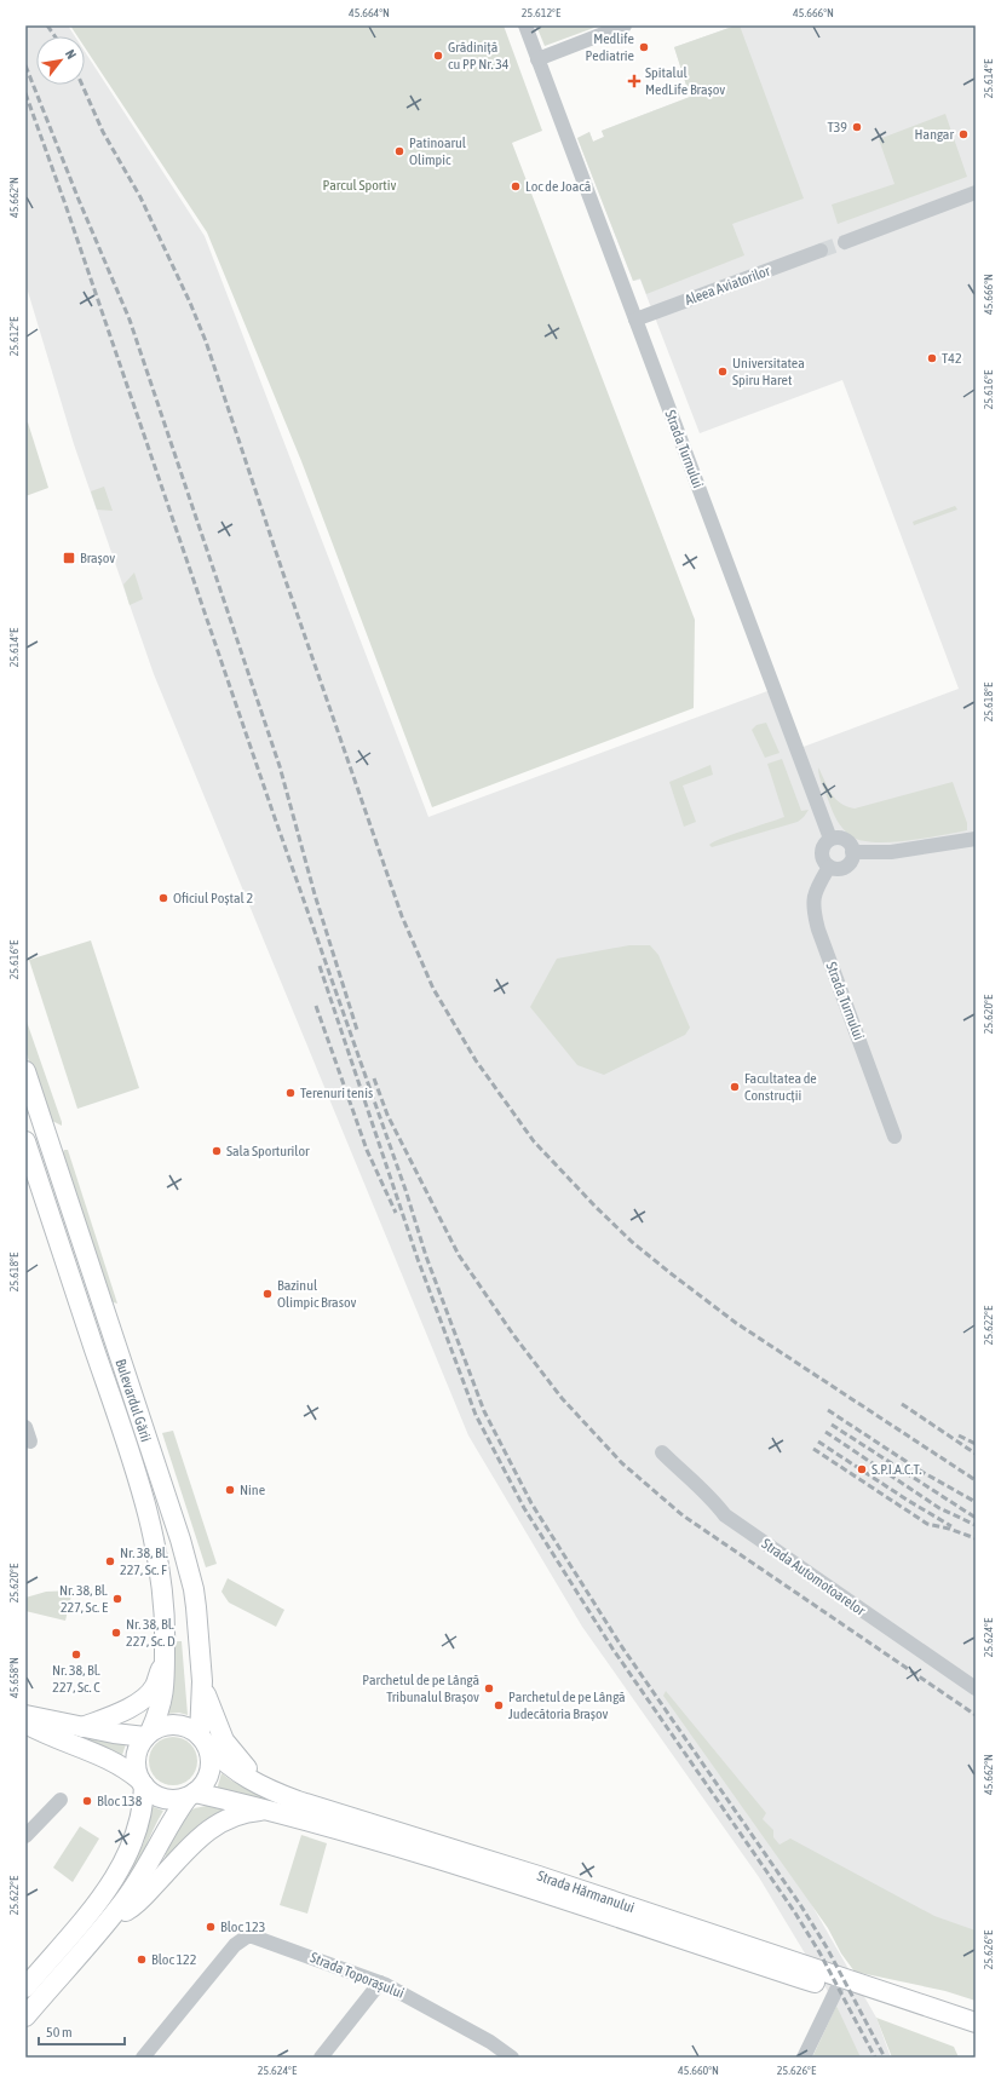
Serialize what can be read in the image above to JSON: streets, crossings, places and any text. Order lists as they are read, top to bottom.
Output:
{
  "streets": {
    "main road": ["Bulevardul Gării", "Strada Hărmanului"],
    "street": [
      "Aleea Aviatorilor",
      "Strada Turnului",
      "Strada Automotoarelor",
      "Strada Toporașului"
    ]
  },
  "crossings": [
    ["Aleea Aviatorilor", "Strada Turnului"],
    ["Bulevardul Gării", "Strada Hărmanului"]
  ],
  "parks": ["Parcul Sportiv"],
  "places": {
    "other": [
      "Medlife Pediatrie",
      "Grădiniță cu PP Nr. 34",
      "T39",
      "Hangar",
      "Patinoarul Olimpic",
      "Loc de Joacă",
      "T42",
      "Universitatea Spiru Haret",
      "Oficiul Poștal 2",
      "Facultatea de Construcții",
      "Terenuri tenis",
      "Sala Sporturilor",
      "Bazinul Olimpic Brasov",
      "S.P.I.A.C.T.",
      "Nine",
      "Nr. 38, Bl. 227, Sc. F",
      "Nr. 38, Bl. 227, Sc. E",
      "Nr. 38, Bl. 227, Sc. D",
      "Nr. 38, Bl. 227, Sc. C",
      "Parchetul de pe Lângă Tribunalul Brașov",
      "Parchetul de pe Lângă Judecătoria Brașov",
      "Bloc 138",
      "Bloc 123",
      "Bloc 122"
    ],
    "health": ["Spitalul MedLife Brașov"],
    "transit": ["Brașov"]
  },
  "scale_bar": "50 m",
  "north": "top right",
  "coordinates": [
    "45.664°N",
    "25.612°E",
    "45.666°N",
    "25.614°E",
    "45.662°N",
    "25.616°E",
    "25.618°E",
    "25.620°E",
    "25.622°E",
    "25.624°E",
    "45.658°N",
    "25.626°E",
    "45.660°N"
  ]
}
